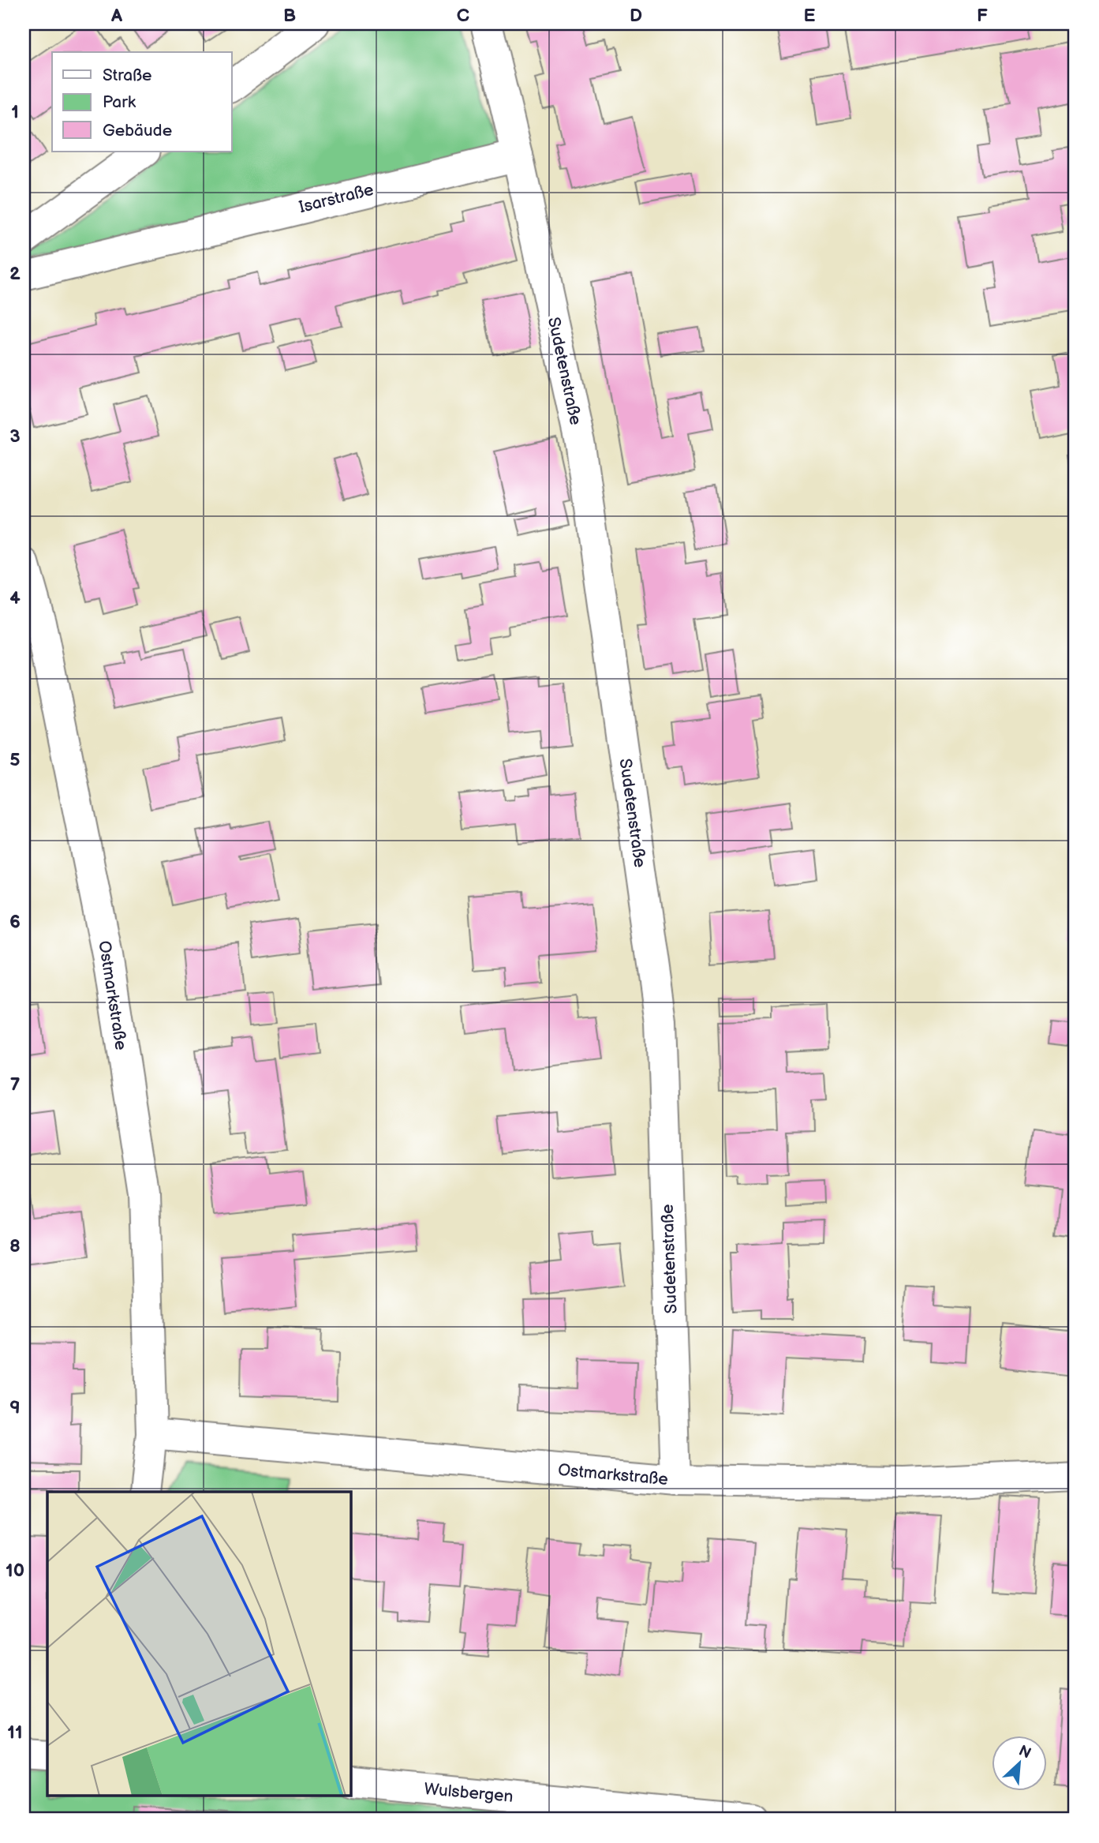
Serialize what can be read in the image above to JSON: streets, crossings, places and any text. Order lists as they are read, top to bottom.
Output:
{
  "streets": {
    "street": [
      "Isarstraße",
      "Sudetenstraße",
      "Ostmarkstraße",
      "Wulsbergen"
    ]
  },
  "crossings": [
    ["Isarstraße", "Sudetenstraße"],
    ["Sudetenstraße", "Ostmarkstraße"]
  ],
  "legend": ["Straße", "Park", "Gebäude"],
  "north": "top right",
  "grid": {
    "columns": [
      "A",
      "B",
      "C",
      "D",
      "E",
      "F"
    ],
    "rows": [
      "1",
      "2",
      "3",
      "4",
      "5",
      "6",
      "7",
      "8",
      "9",
      "10",
      "11"
    ]
  }
}
